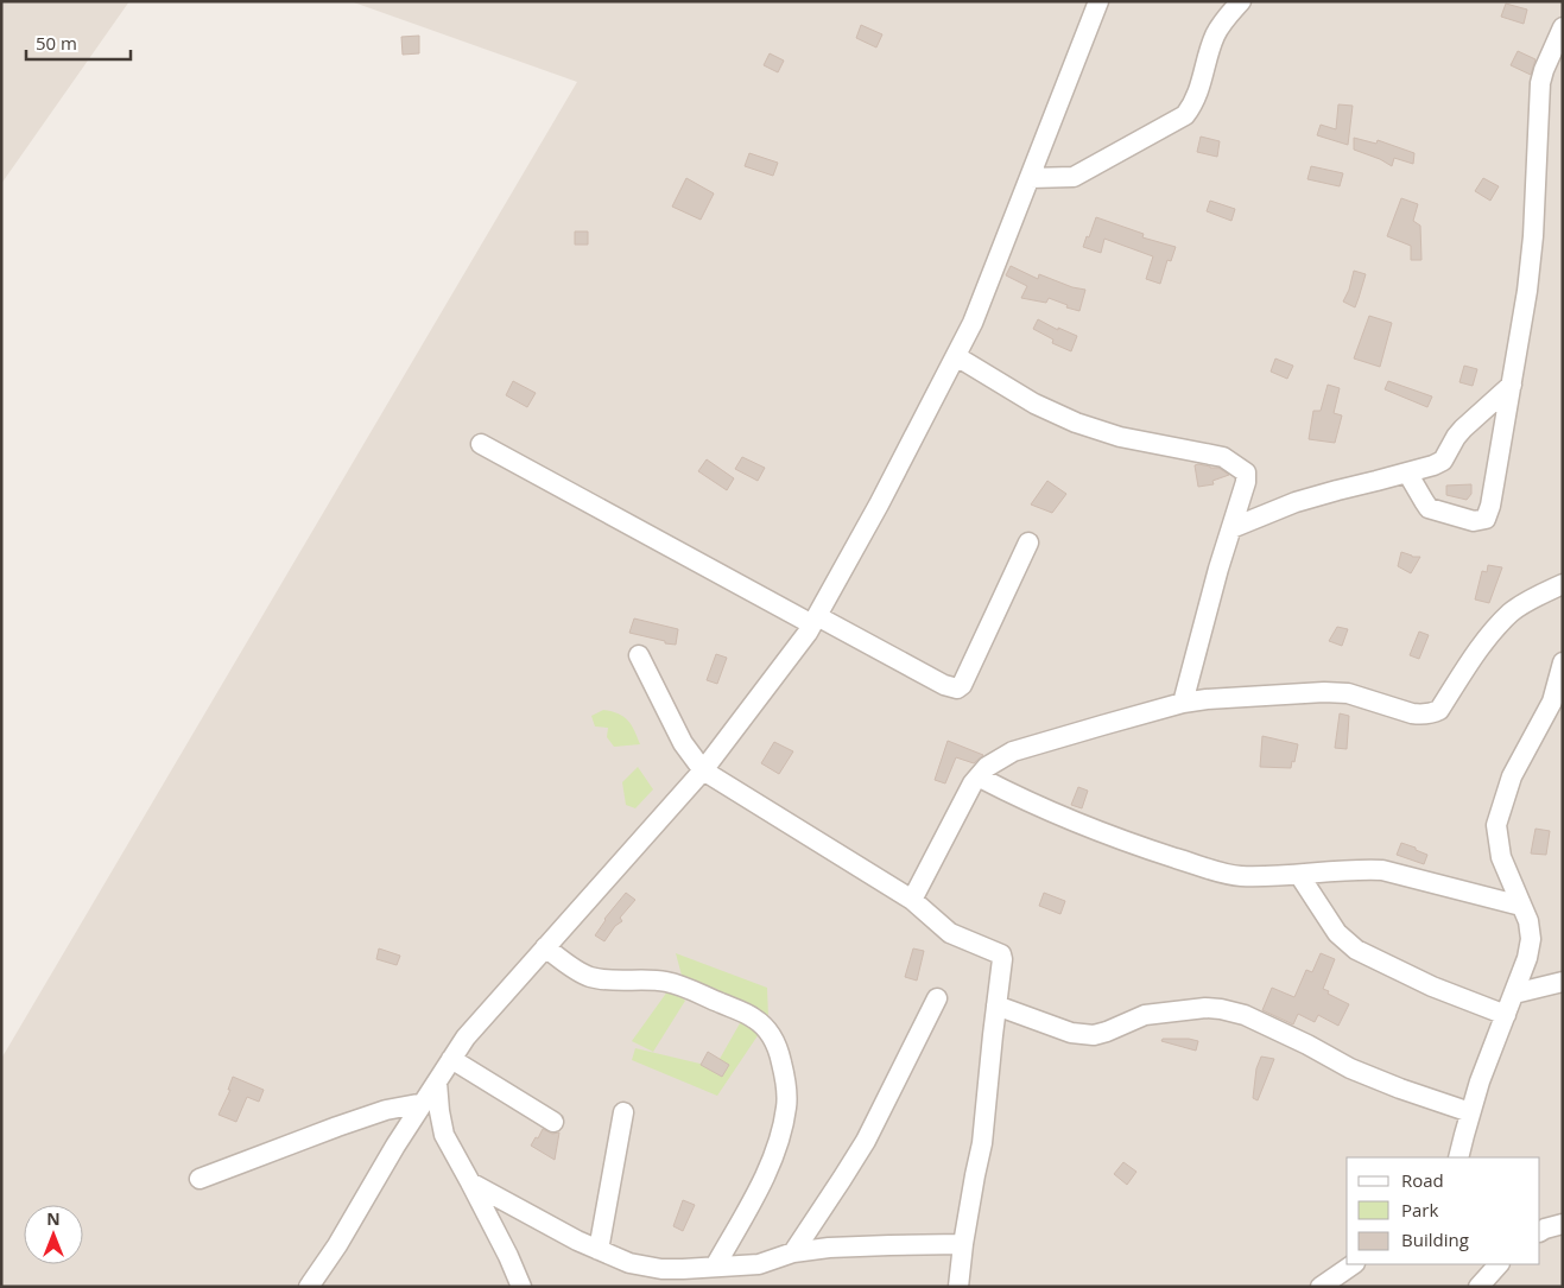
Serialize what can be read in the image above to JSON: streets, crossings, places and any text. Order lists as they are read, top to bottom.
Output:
{
  "legend": ["Road", "Park", "Building"],
  "scale_bar": "50 m",
  "north": "top"
}
